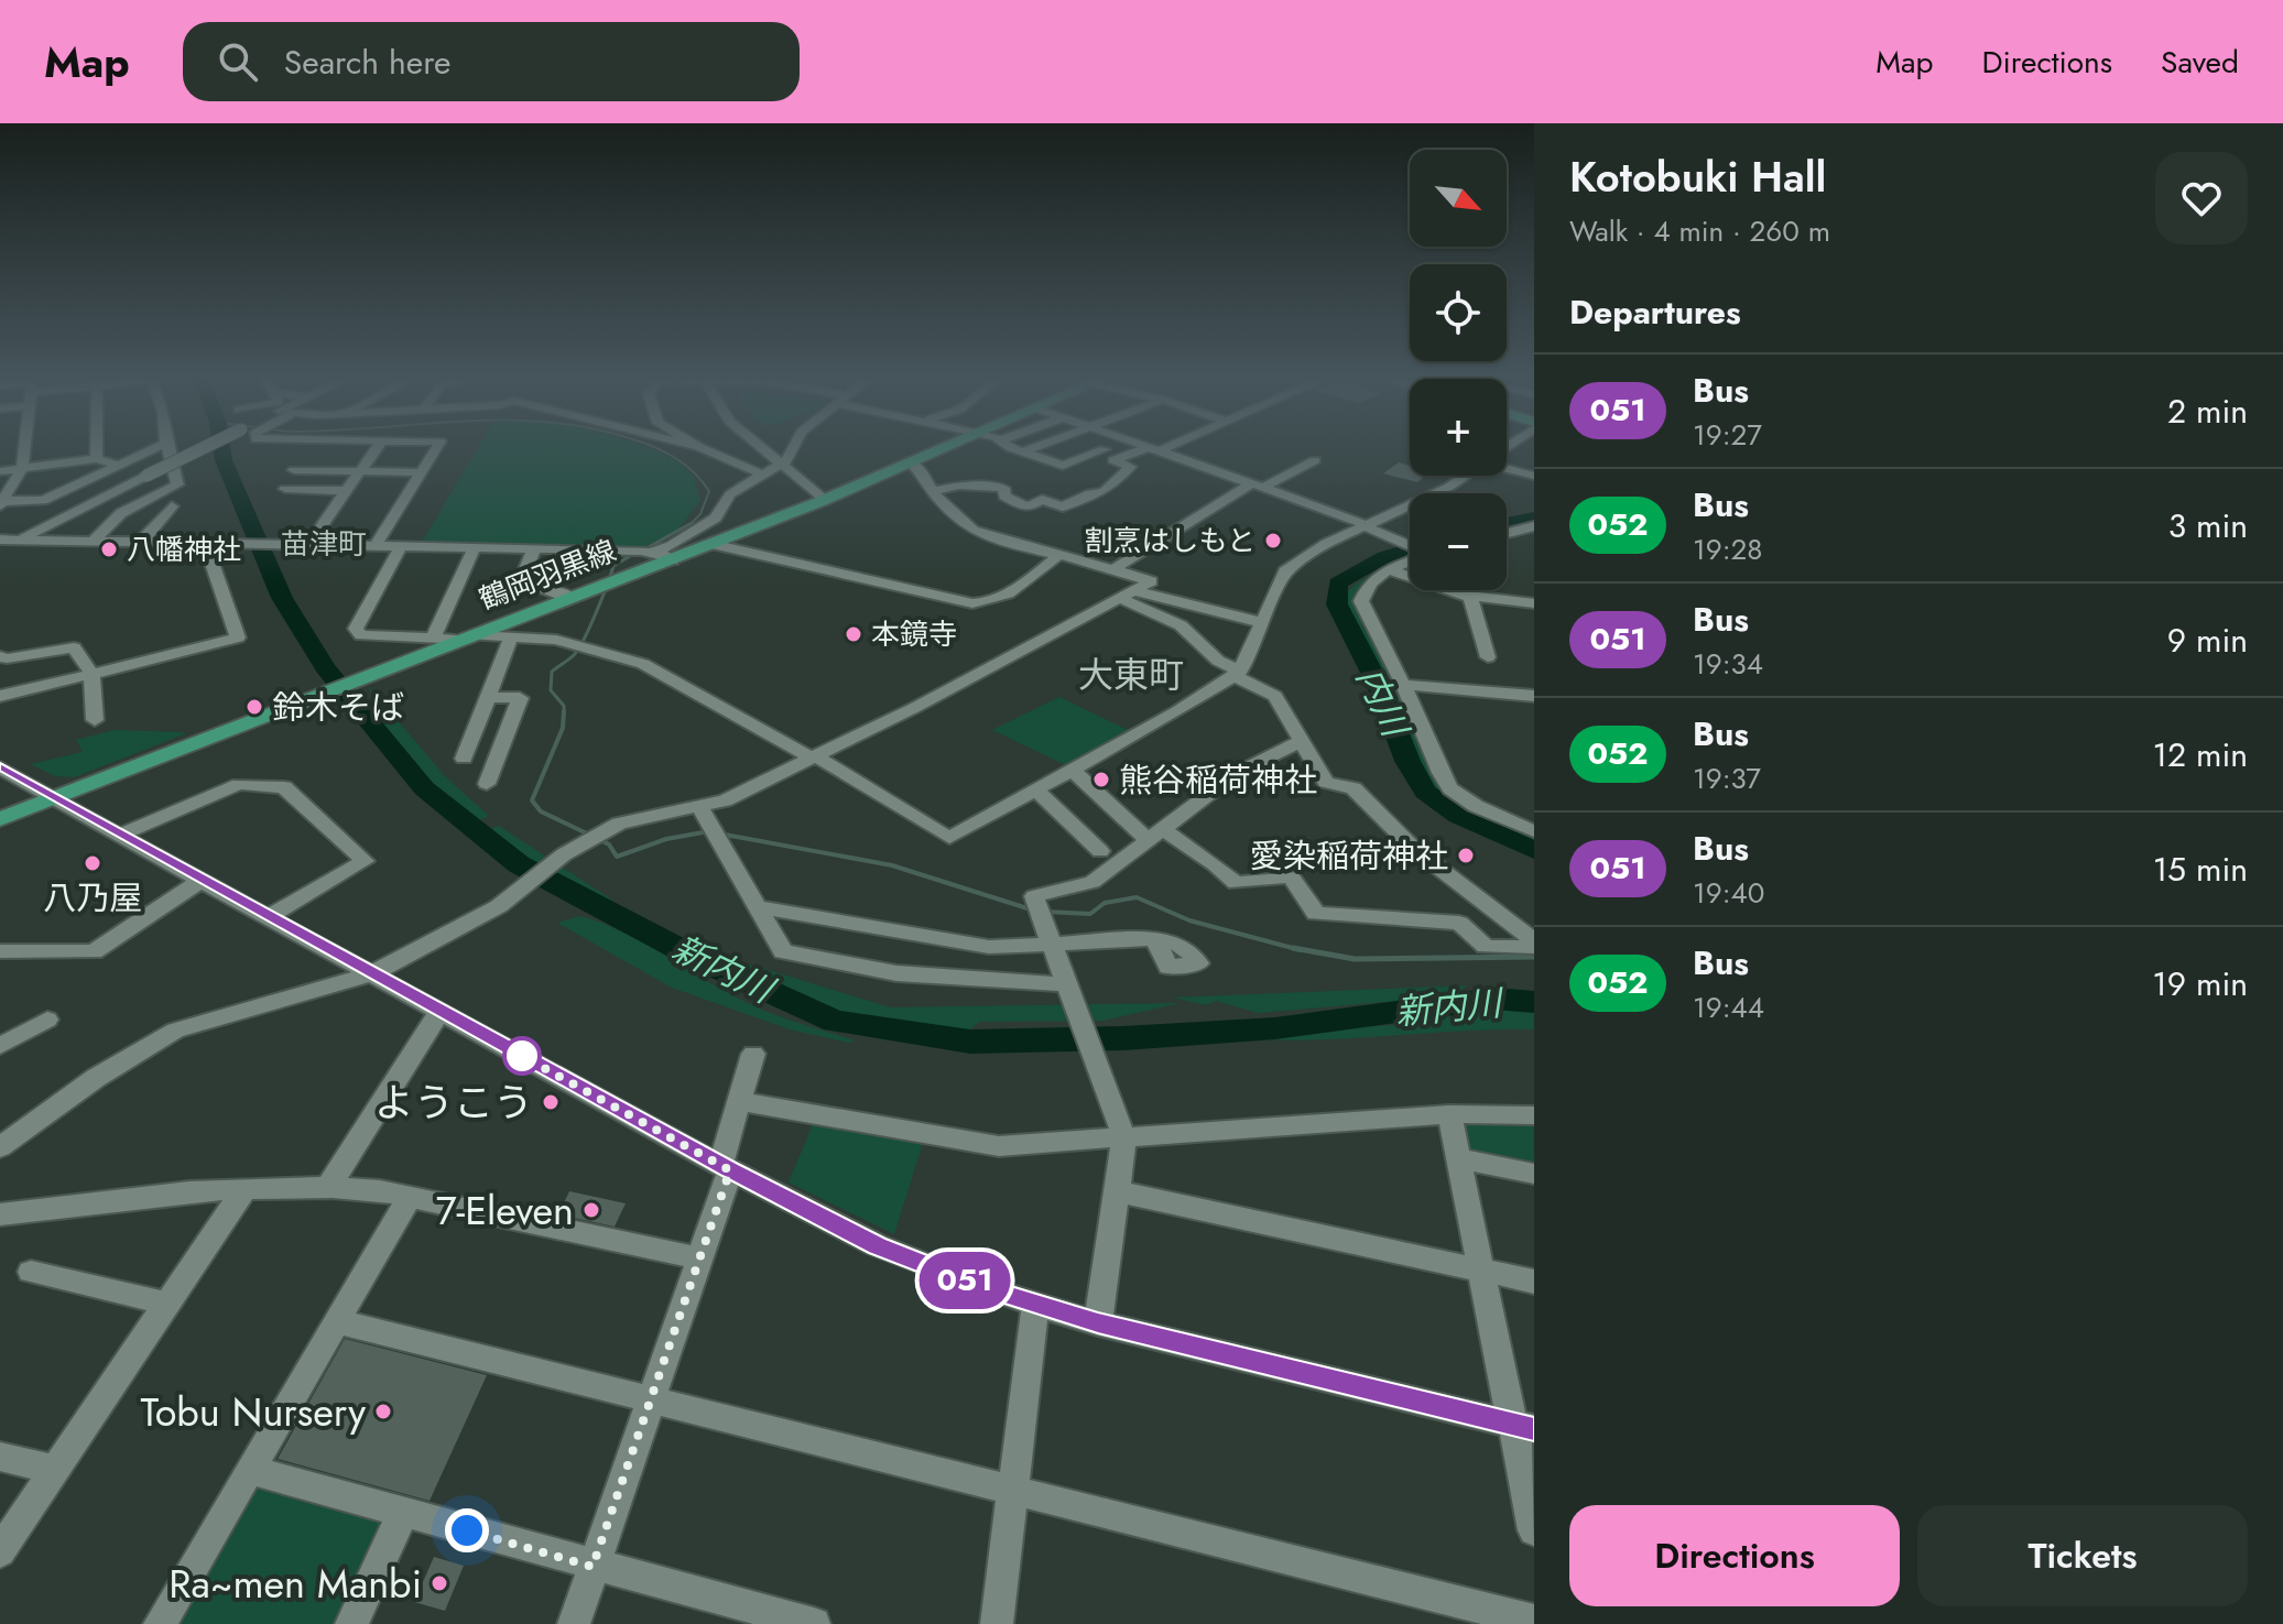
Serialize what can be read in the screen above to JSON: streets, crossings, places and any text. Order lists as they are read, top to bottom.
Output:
{
  "streets": {
    "main road": ["鶴岡羽黒線"]
  },
  "districts": ["苗津町", "大東町"],
  "water": ["内川", "新内川"],
  "places": [
    "割烹はしもと",
    "八幡神社",
    "本鏡寺",
    "鈴木そば",
    "熊谷稲荷神社",
    "愛染稲荷神社",
    "八乃屋",
    "ようこう",
    "7-Eleven",
    "Tobu Nursery",
    "Ra~men Manbi"
  ],
  "lines": ["bus line 051"],
  "north": "bottom right",
  "page": {
    "header": "Map",
    "search": "Search here",
    "nav": ["Map", "Directions", "Saved"],
    "on_map": "051",
    "heading": [
      ["Kotobuki Hall", "Walk · 4 min · 260 m"],
      "Departures"
    ],
    "map_buttons": ["+", "−"],
    "list": [
      {
        "mark": "051",
        "name": "Bus",
        "note": "19:27",
        "value": "2 min"
      },
      {
        "mark": "052",
        "name": "Bus",
        "note": "19:28",
        "value": "3 min"
      },
      {
        "mark": "051",
        "name": "Bus",
        "note": "19:34",
        "value": "9 min"
      },
      {
        "mark": "052",
        "name": "Bus",
        "note": "19:37",
        "value": "12 min"
      },
      {
        "mark": "051",
        "name": "Bus",
        "note": "19:40",
        "value": "15 min"
      },
      {
        "mark": "052",
        "name": "Bus",
        "note": "19:44",
        "value": "19 min"
      }
    ],
    "buttons": ["Directions", "Tickets"]
  }
}
